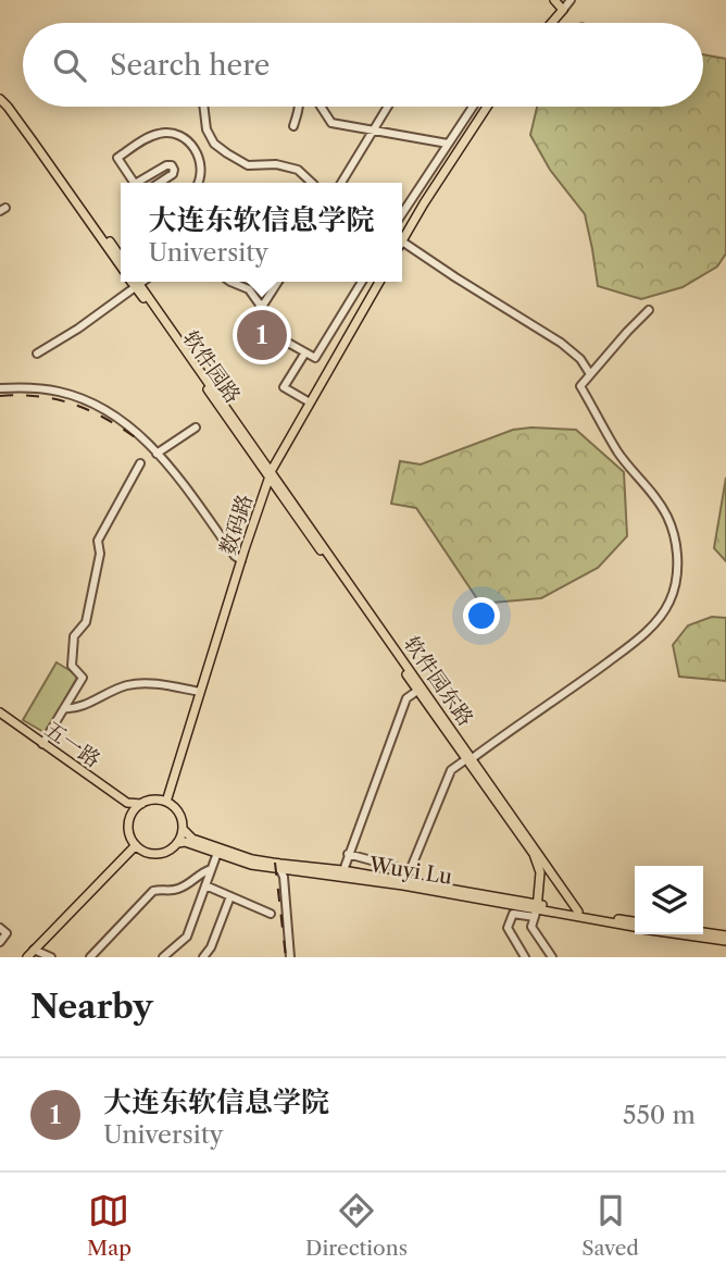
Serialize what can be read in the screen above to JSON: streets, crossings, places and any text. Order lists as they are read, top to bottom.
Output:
{
  "streets": {
    "main road": [
      "软件园路",
      "数码路",
      "软件园东路",
      "五一路",
      "Wuyi Lu"
    ]
  },
  "crossings": [
    ["软件园路", "数码路"],
    ["软件园路", "软件园东路"],
    ["数码路", "软件园东路"],
    ["数码路", "Wuyi Lu"],
    ["软件园东路", "Wuyi Lu"]
  ],
  "page": {
    "search": "Search here",
    "popup": ["大连东软信息学院", "University"],
    "pins": "1",
    "heading": "Nearby",
    "list": [
      {
        "mark": "1",
        "name": "大连东软信息学院",
        "note": "University",
        "value": "550 m"
      }
    ],
    "nav": ["Map", "Directions", "Saved"]
  }
}
